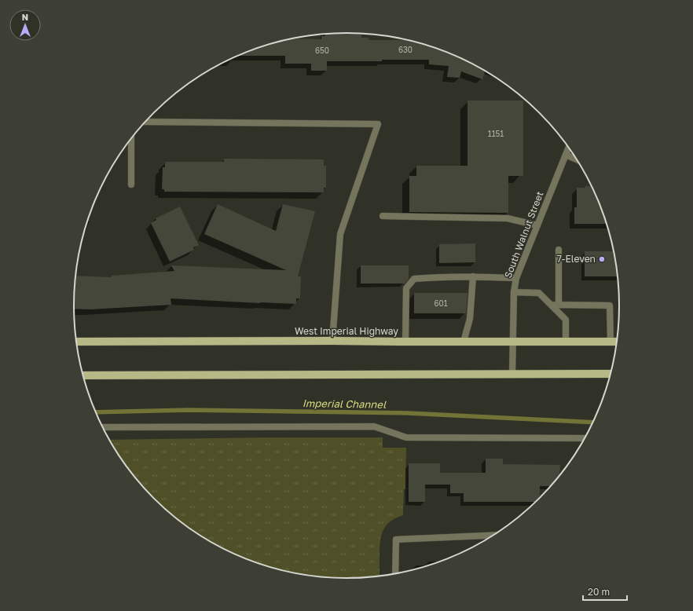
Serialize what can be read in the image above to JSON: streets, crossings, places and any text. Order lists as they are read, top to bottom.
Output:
{
  "streets": {
    "main road": ["West Imperial Highway"],
    "street": ["South Walnut Street"]
  },
  "crossings": [
    ["South Walnut Street", "West Imperial Highway"]
  ],
  "water": ["Imperial Channel"],
  "places": ["7-Eleven"],
  "house_numbers": [
    "630",
    "650",
    "1151",
    "601"
  ],
  "scale_bar": "20 m",
  "north": "top"
}
